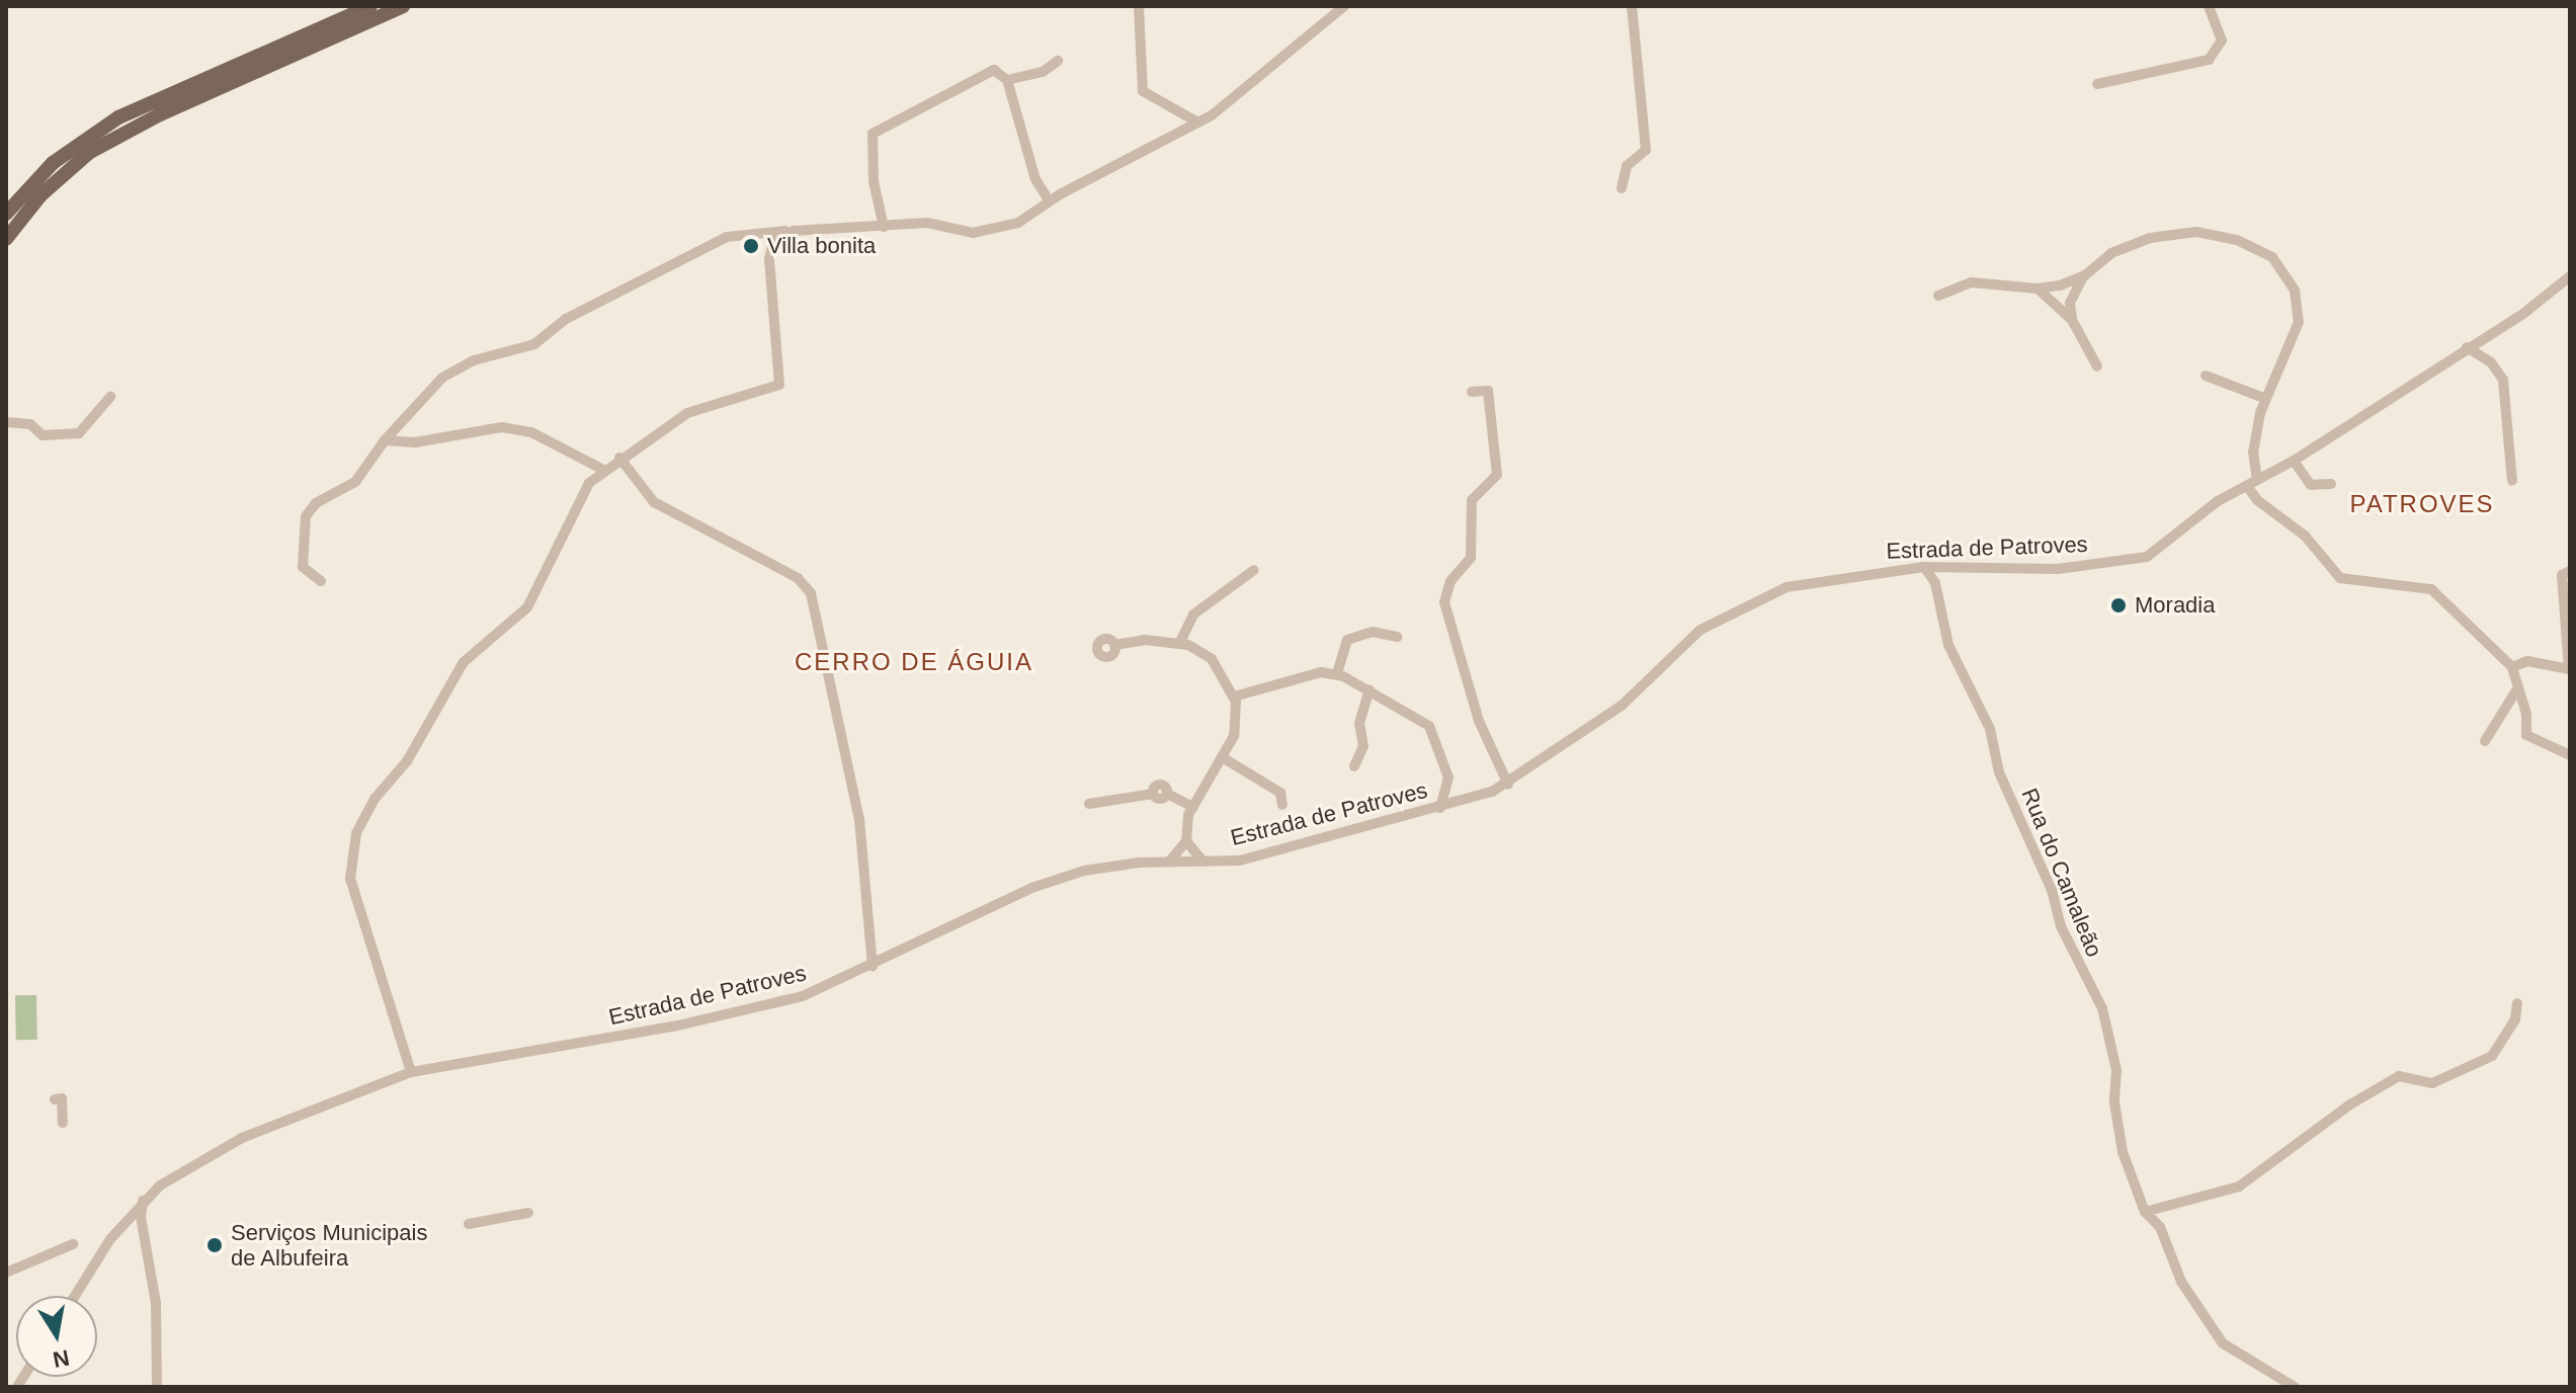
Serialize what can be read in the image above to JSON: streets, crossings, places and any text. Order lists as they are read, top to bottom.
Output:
{
  "streets": {
    "street": ["Estrada de Patroves", "Rua do Camaleão"]
  },
  "districts": ["PATROVES", "CERRO DE ÁGUIA"],
  "places": ["Villa bonita", "Moradia", "Serviços Municipais de Albufeira"],
  "north": "bottom"
}
